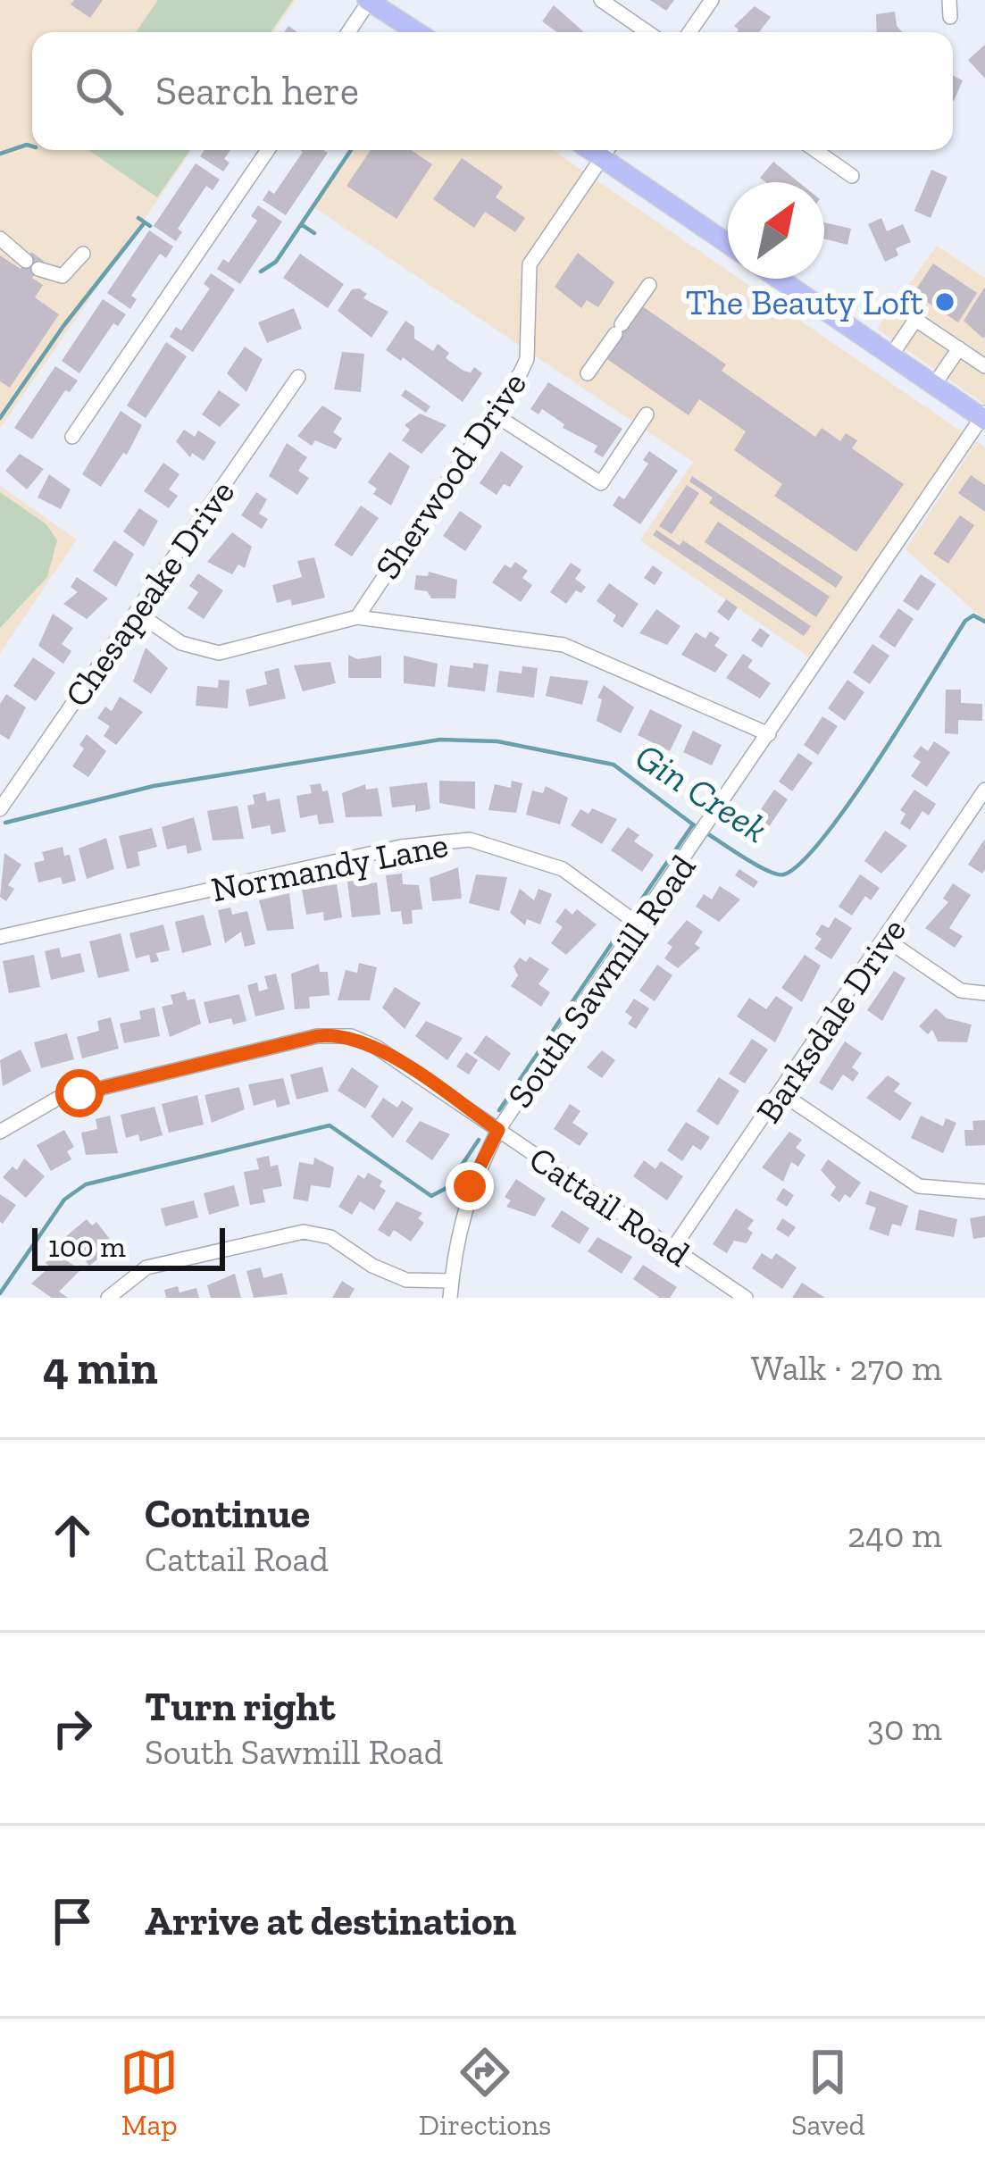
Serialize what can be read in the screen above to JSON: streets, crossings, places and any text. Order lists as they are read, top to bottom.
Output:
{
  "streets": {
    "street": [
      "Sherwood Drive",
      "Chesapeake Drive",
      "Normandy Lane",
      "South Sawmill Road",
      "Barksdale Drive",
      "Cattail Road"
    ]
  },
  "crossings": [
    ["Normandy Lane", "South Sawmill Road"],
    ["South Sawmill Road", "Cattail Road"],
    ["Barksdale Drive", "Cattail Road"]
  ],
  "water": ["Gin Creek"],
  "places": ["The Beauty Loft"],
  "scale_bar": "100 m",
  "north": "top right",
  "page": {
    "search": "Search here",
    "scale": "100 m",
    "heading": ["4 min", "Walk · 270 m"],
    "list": [
      ["Continue", "Cattail Road", "240 m"],
      ["Turn right", "South Sawmill Road", "30 m"],
      "Arrive at destination"
    ],
    "nav": ["Map", "Directions", "Saved"]
  }
}
